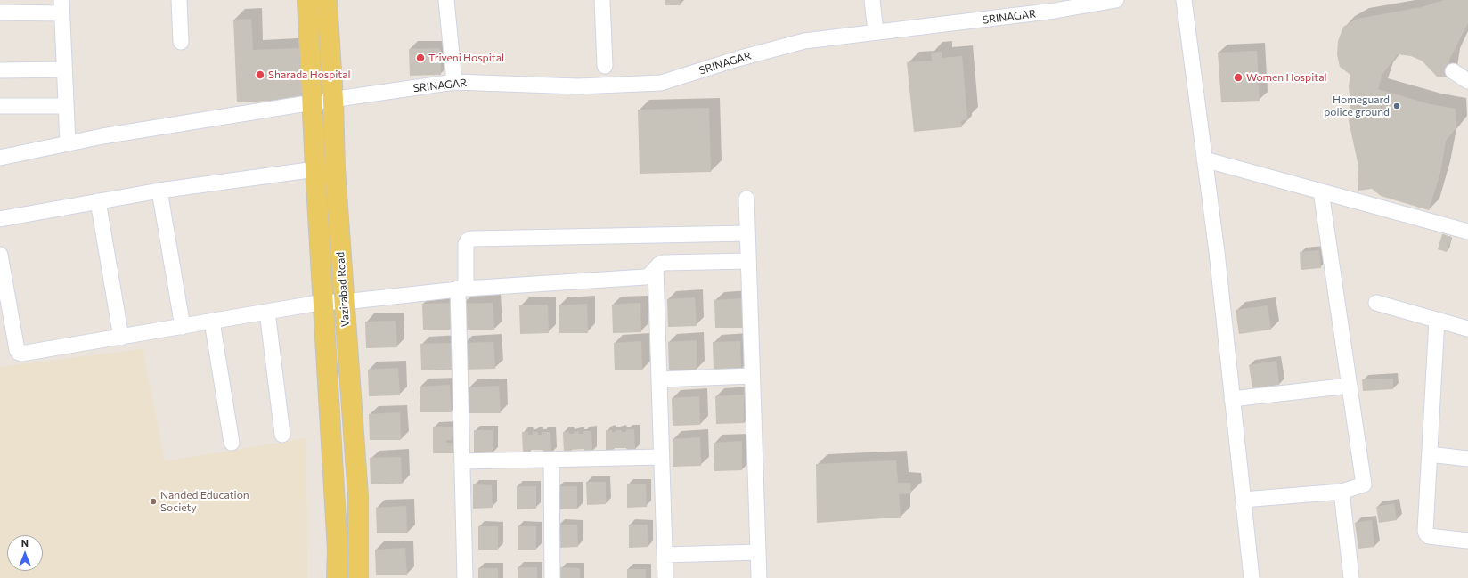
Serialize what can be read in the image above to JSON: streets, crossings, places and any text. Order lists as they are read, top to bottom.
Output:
{
  "streets": {
    "main road": ["Vazirabad Road"],
    "street": ["SRINAGAR"]
  },
  "crossings": [
    ["SRINAGAR", "Vazirabad Road"]
  ],
  "places": [
    "Triveni Hospital",
    "Sharada Hospital",
    "Women Hospital",
    "Homeguard police ground",
    "Nanded Education Society"
  ],
  "north": "top"
}
